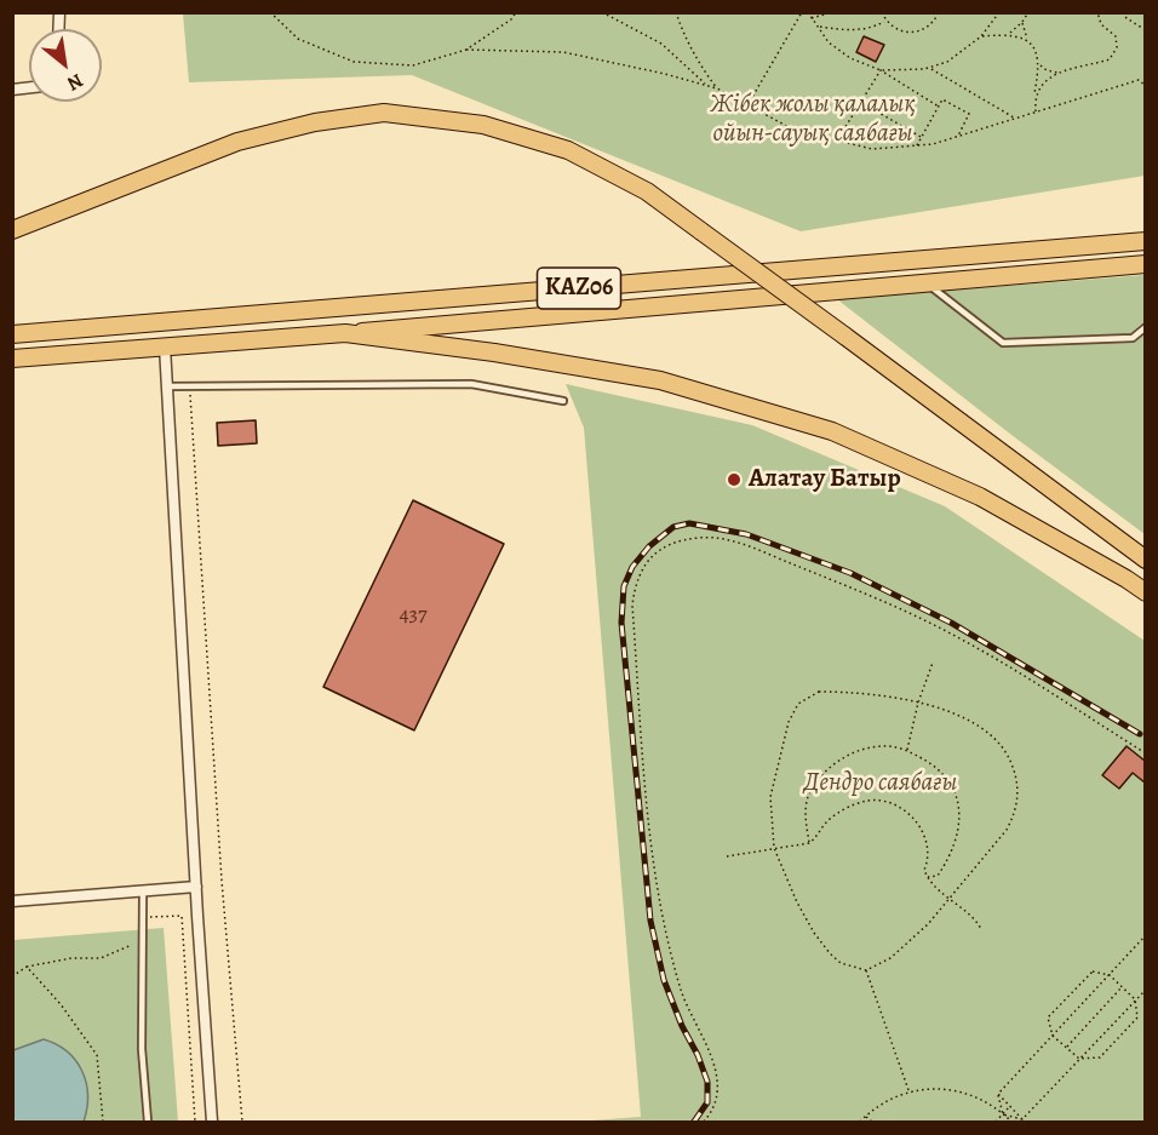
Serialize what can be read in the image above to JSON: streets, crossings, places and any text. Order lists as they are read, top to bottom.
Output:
{
  "streets": {
    "main road": ["KАZ06"]
  },
  "parks": ["Жібек жолы қалалық ойын-сауық саябағы", "Дендро саябағы"],
  "places": ["Алатау Батыр"],
  "house_numbers": ["437"],
  "north": "bottom right"
}
